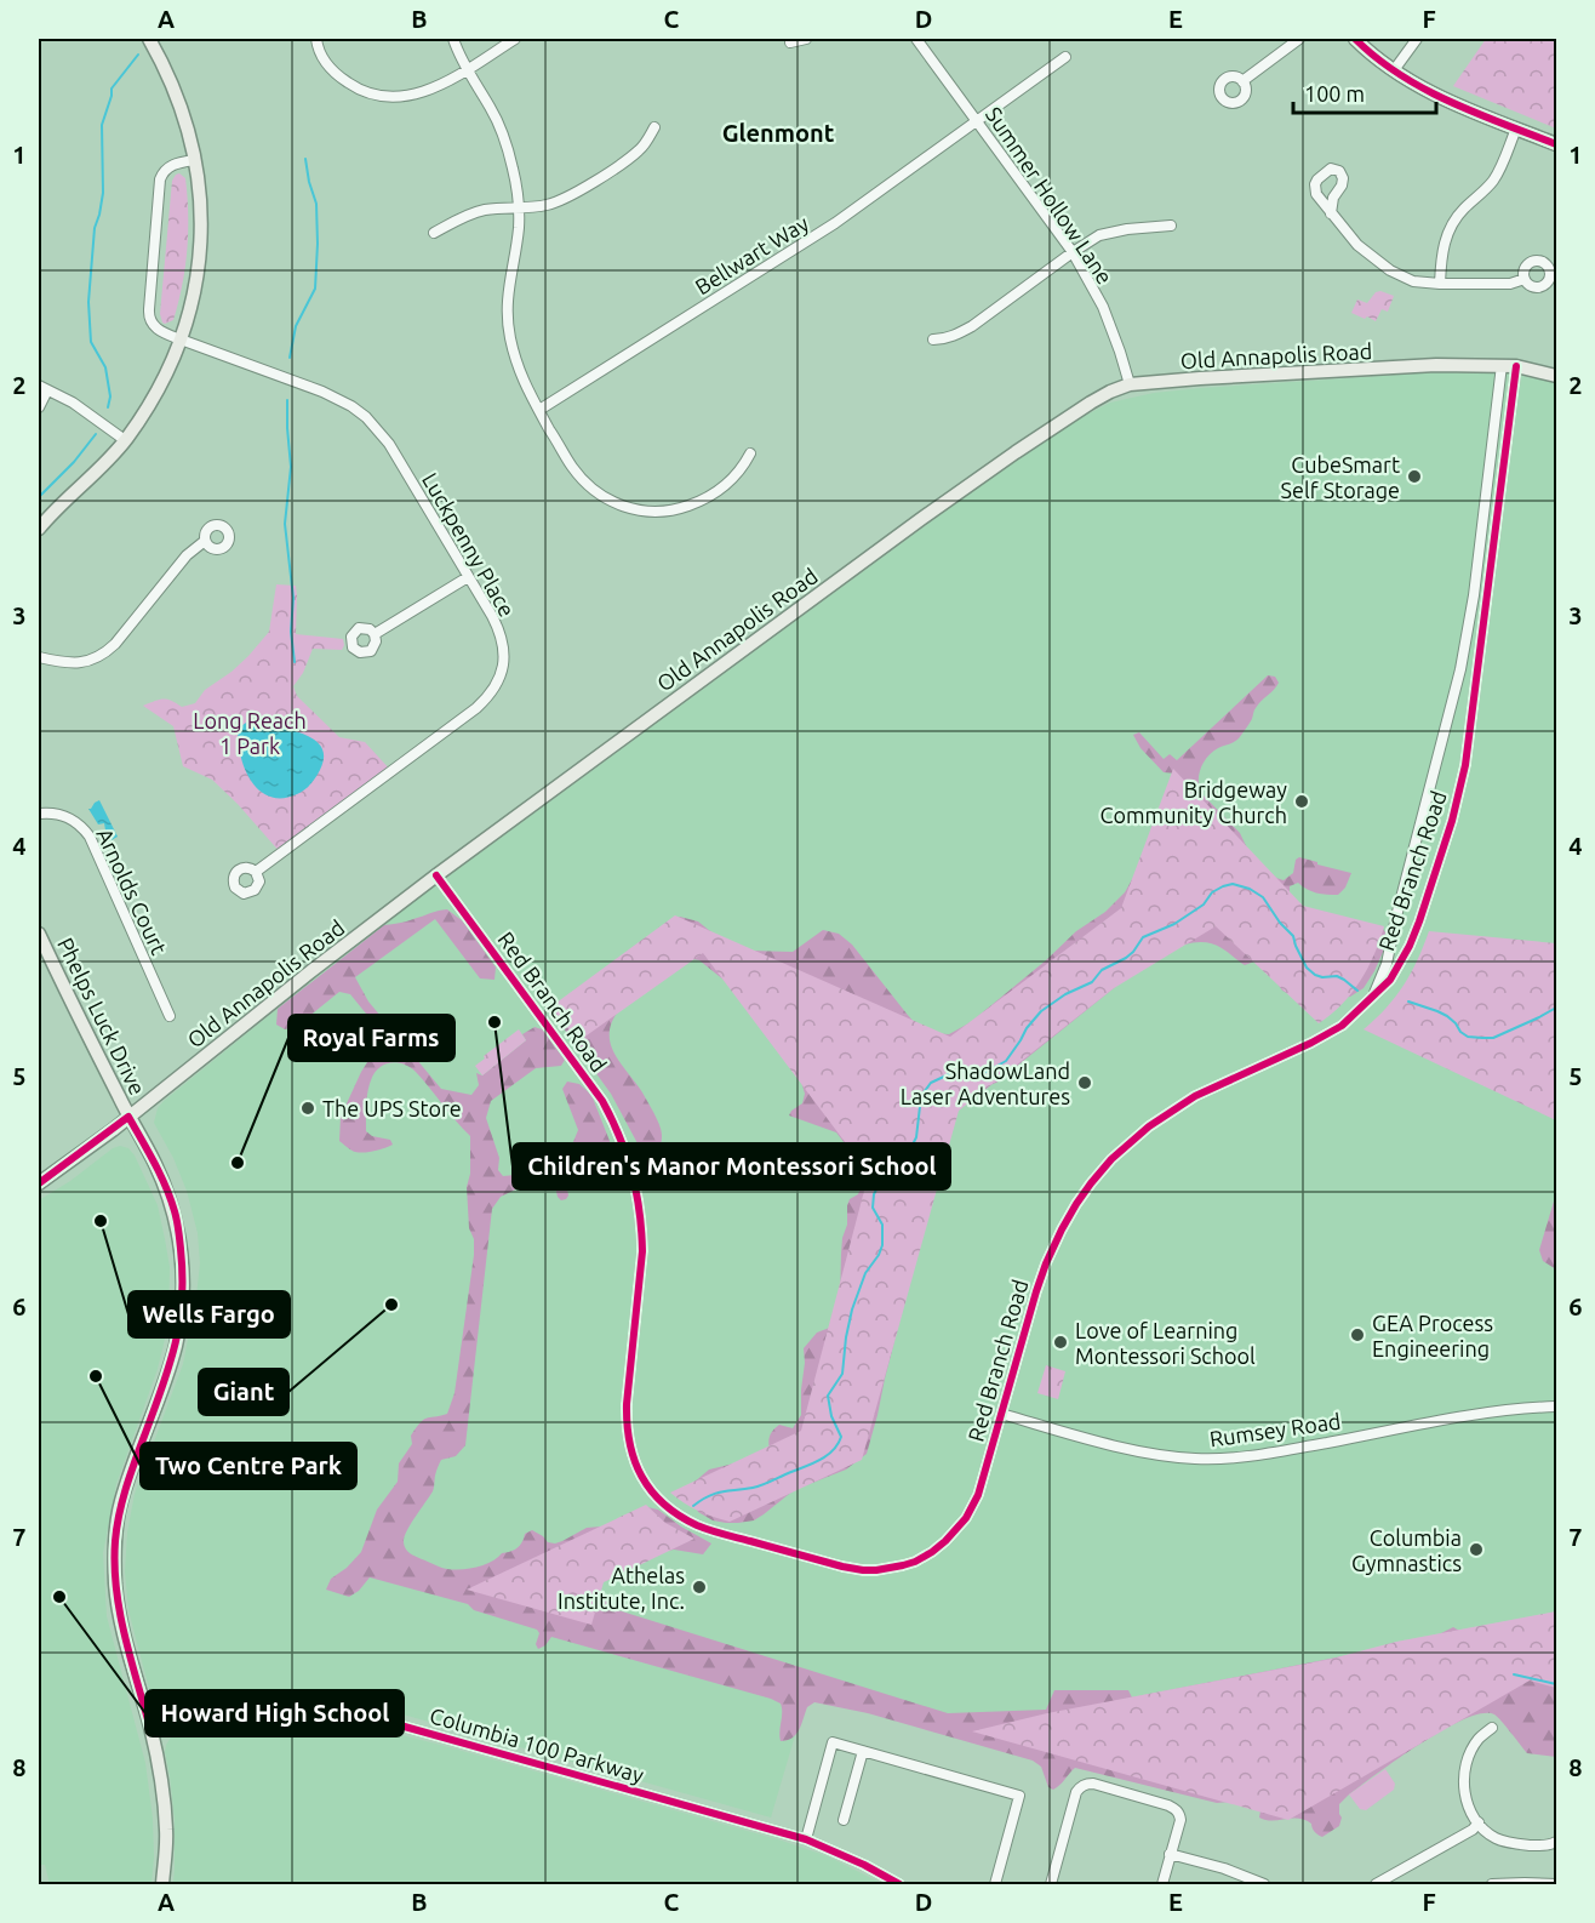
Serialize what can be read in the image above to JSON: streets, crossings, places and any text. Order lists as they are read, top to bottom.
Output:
{
  "streets": {
    "main road": ["Old Annapolis Road", "Phelps Luck Drive"],
    "street": [
      "Summer Hollow Lane",
      "Bellwart Way",
      "Luckpenny Place",
      "Red Branch Road",
      "Arnolds Court",
      "Rumsey Road",
      "Columbia 100 Parkway"
    ]
  },
  "crossings": [
    ["Summer Hollow Lane", "Bellwart Way"],
    ["Summer Hollow Lane", "Old Annapolis Road"],
    ["Old Annapolis Road", "Red Branch Road"],
    ["Old Annapolis Road", "Phelps Luck Drive"],
    ["Red Branch Road", "Rumsey Road"],
    ["Phelps Luck Drive", "Columbia 100 Parkway"]
  ],
  "districts": ["Glenmont"],
  "parks": ["Long Reach 1 Park"],
  "places": [
    "CubeSmart Self Storage",
    "Bridgeway Community Church",
    "Children's Manor Montessori School",
    "ShadowLand Laser Adventures",
    "The UPS Store",
    "Royal Farms",
    "Wells Fargo",
    "Giant",
    "GEA Process Engineering",
    "Love of Learning Montessori School",
    "Two Centre Park",
    "Columbia Gymnastics",
    "Athelas Institute, Inc.",
    "Howard High School"
  ],
  "scale_bar": "100 m",
  "grid": {
    "columns": [
      "A",
      "B",
      "C",
      "D",
      "E",
      "F"
    ],
    "rows": [
      "1",
      "2",
      "3",
      "4",
      "5",
      "6",
      "7",
      "8"
    ]
  }
}
